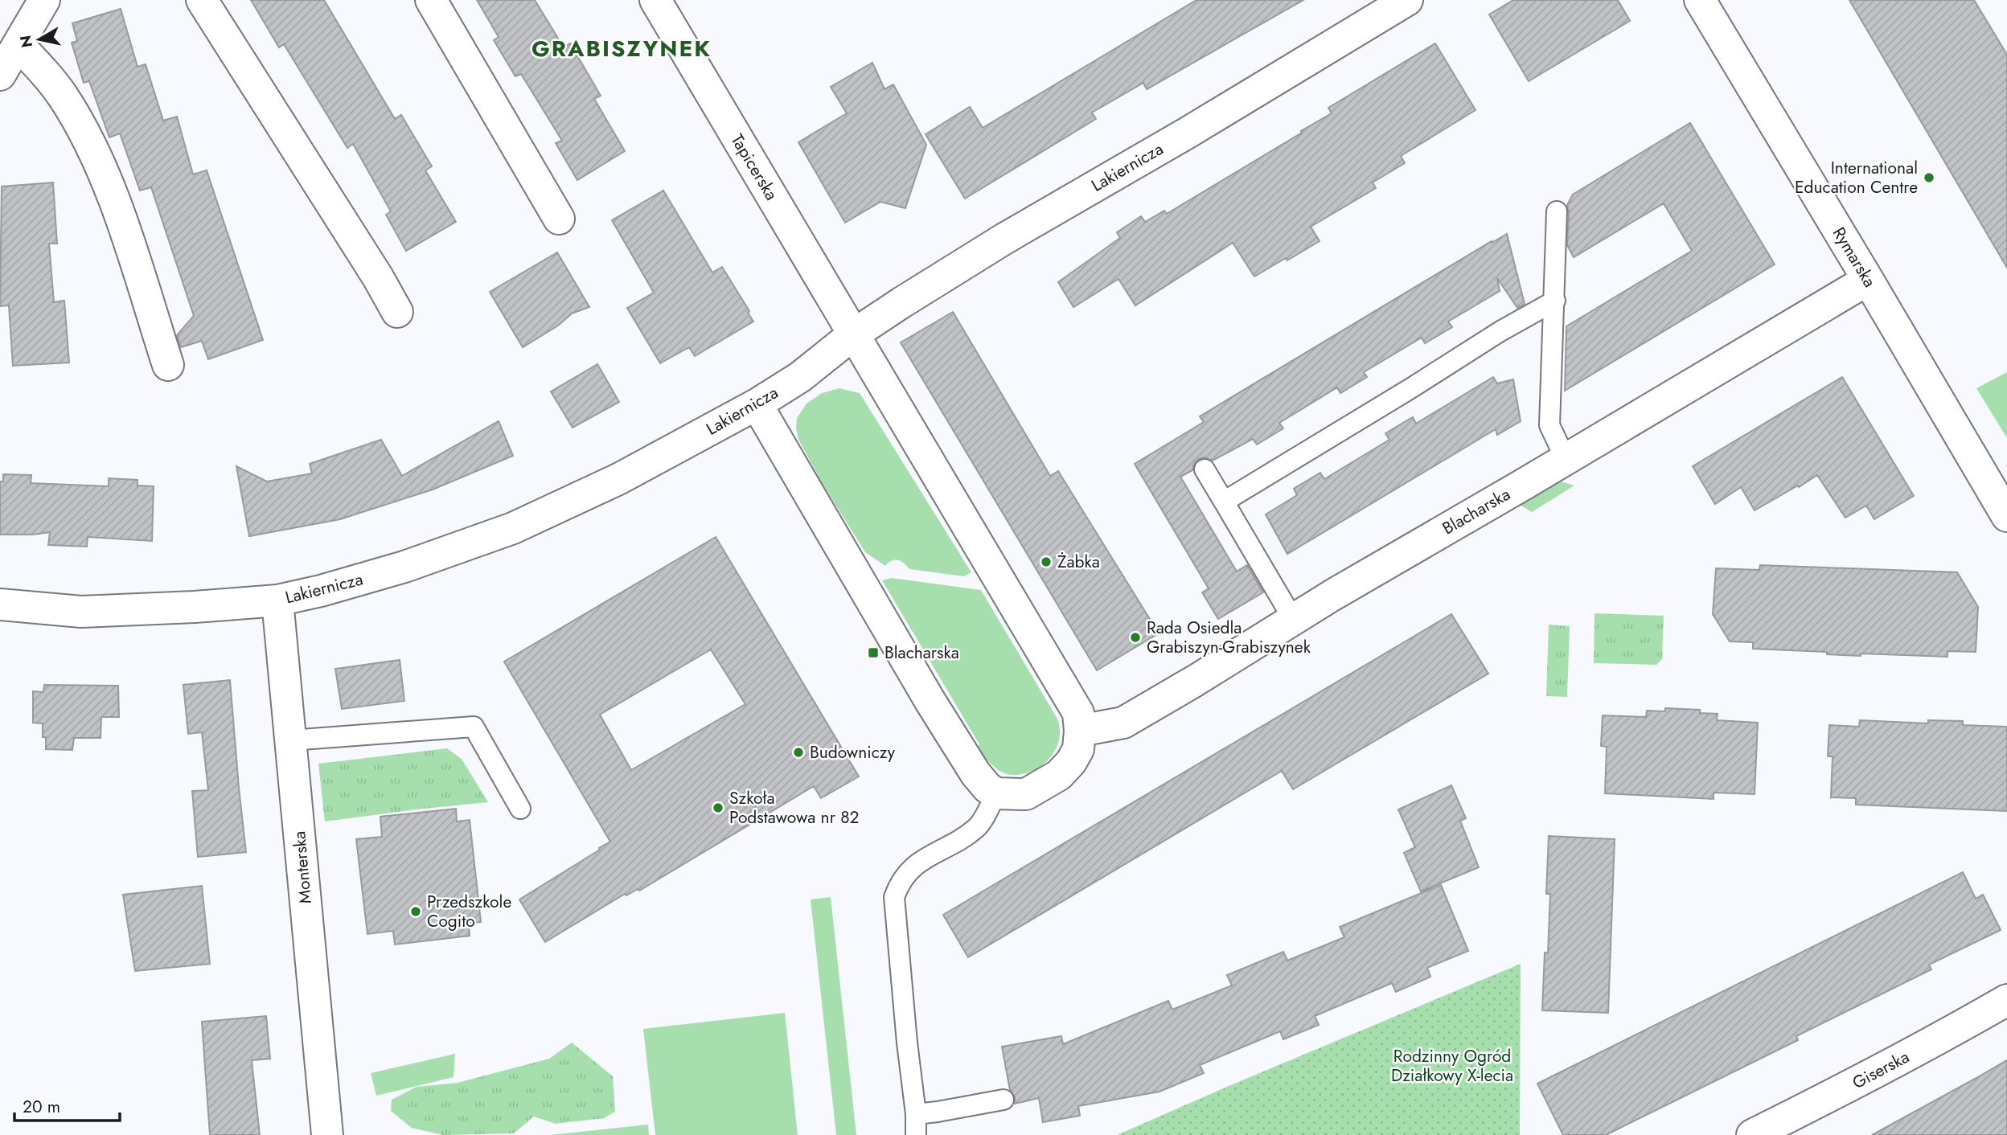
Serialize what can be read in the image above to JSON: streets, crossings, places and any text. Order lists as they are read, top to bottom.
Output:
{
  "streets": {
    "street": [
      "Tapicerska",
      "Lakiernicza",
      "Rymarska",
      "Blacharska",
      "Monterska",
      "Giserska"
    ]
  },
  "crossings": [
    ["Tapicerska", "Lakiernicza"],
    ["Lakiernicza", "Monterska"],
    ["Rymarska", "Blacharska"]
  ],
  "districts": ["GRABISZYNEK"],
  "parks": ["Rodzinny Ogród Działkowy X-lecia"],
  "places": {
    "other": [
      "International Education Centre",
      "Żabka",
      "Rada Osiedla Grabiszyn-Grabiszynek",
      "Budowniczy",
      "Szkoła Podstawowa nr 82",
      "Przedszkole Cogito"
    ],
    "transit": ["Blacharska"]
  },
  "scale_bar": "20 m",
  "north": "left"
}
